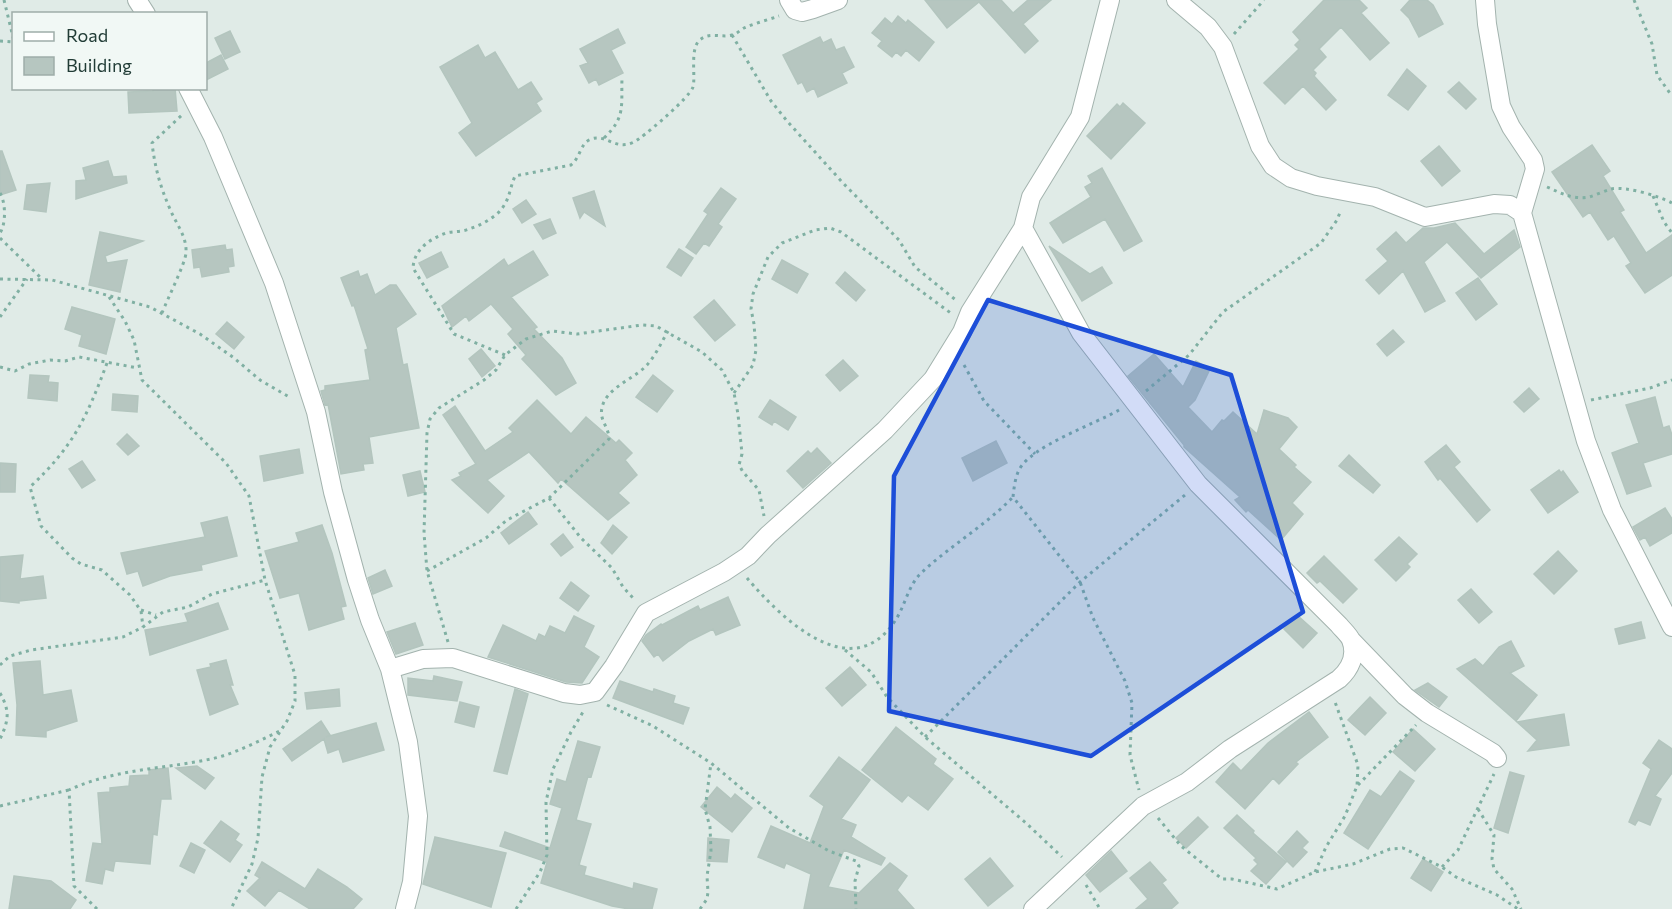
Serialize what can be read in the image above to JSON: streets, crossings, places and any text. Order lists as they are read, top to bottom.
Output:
{
  "legend": ["Road", "Building"]
}
